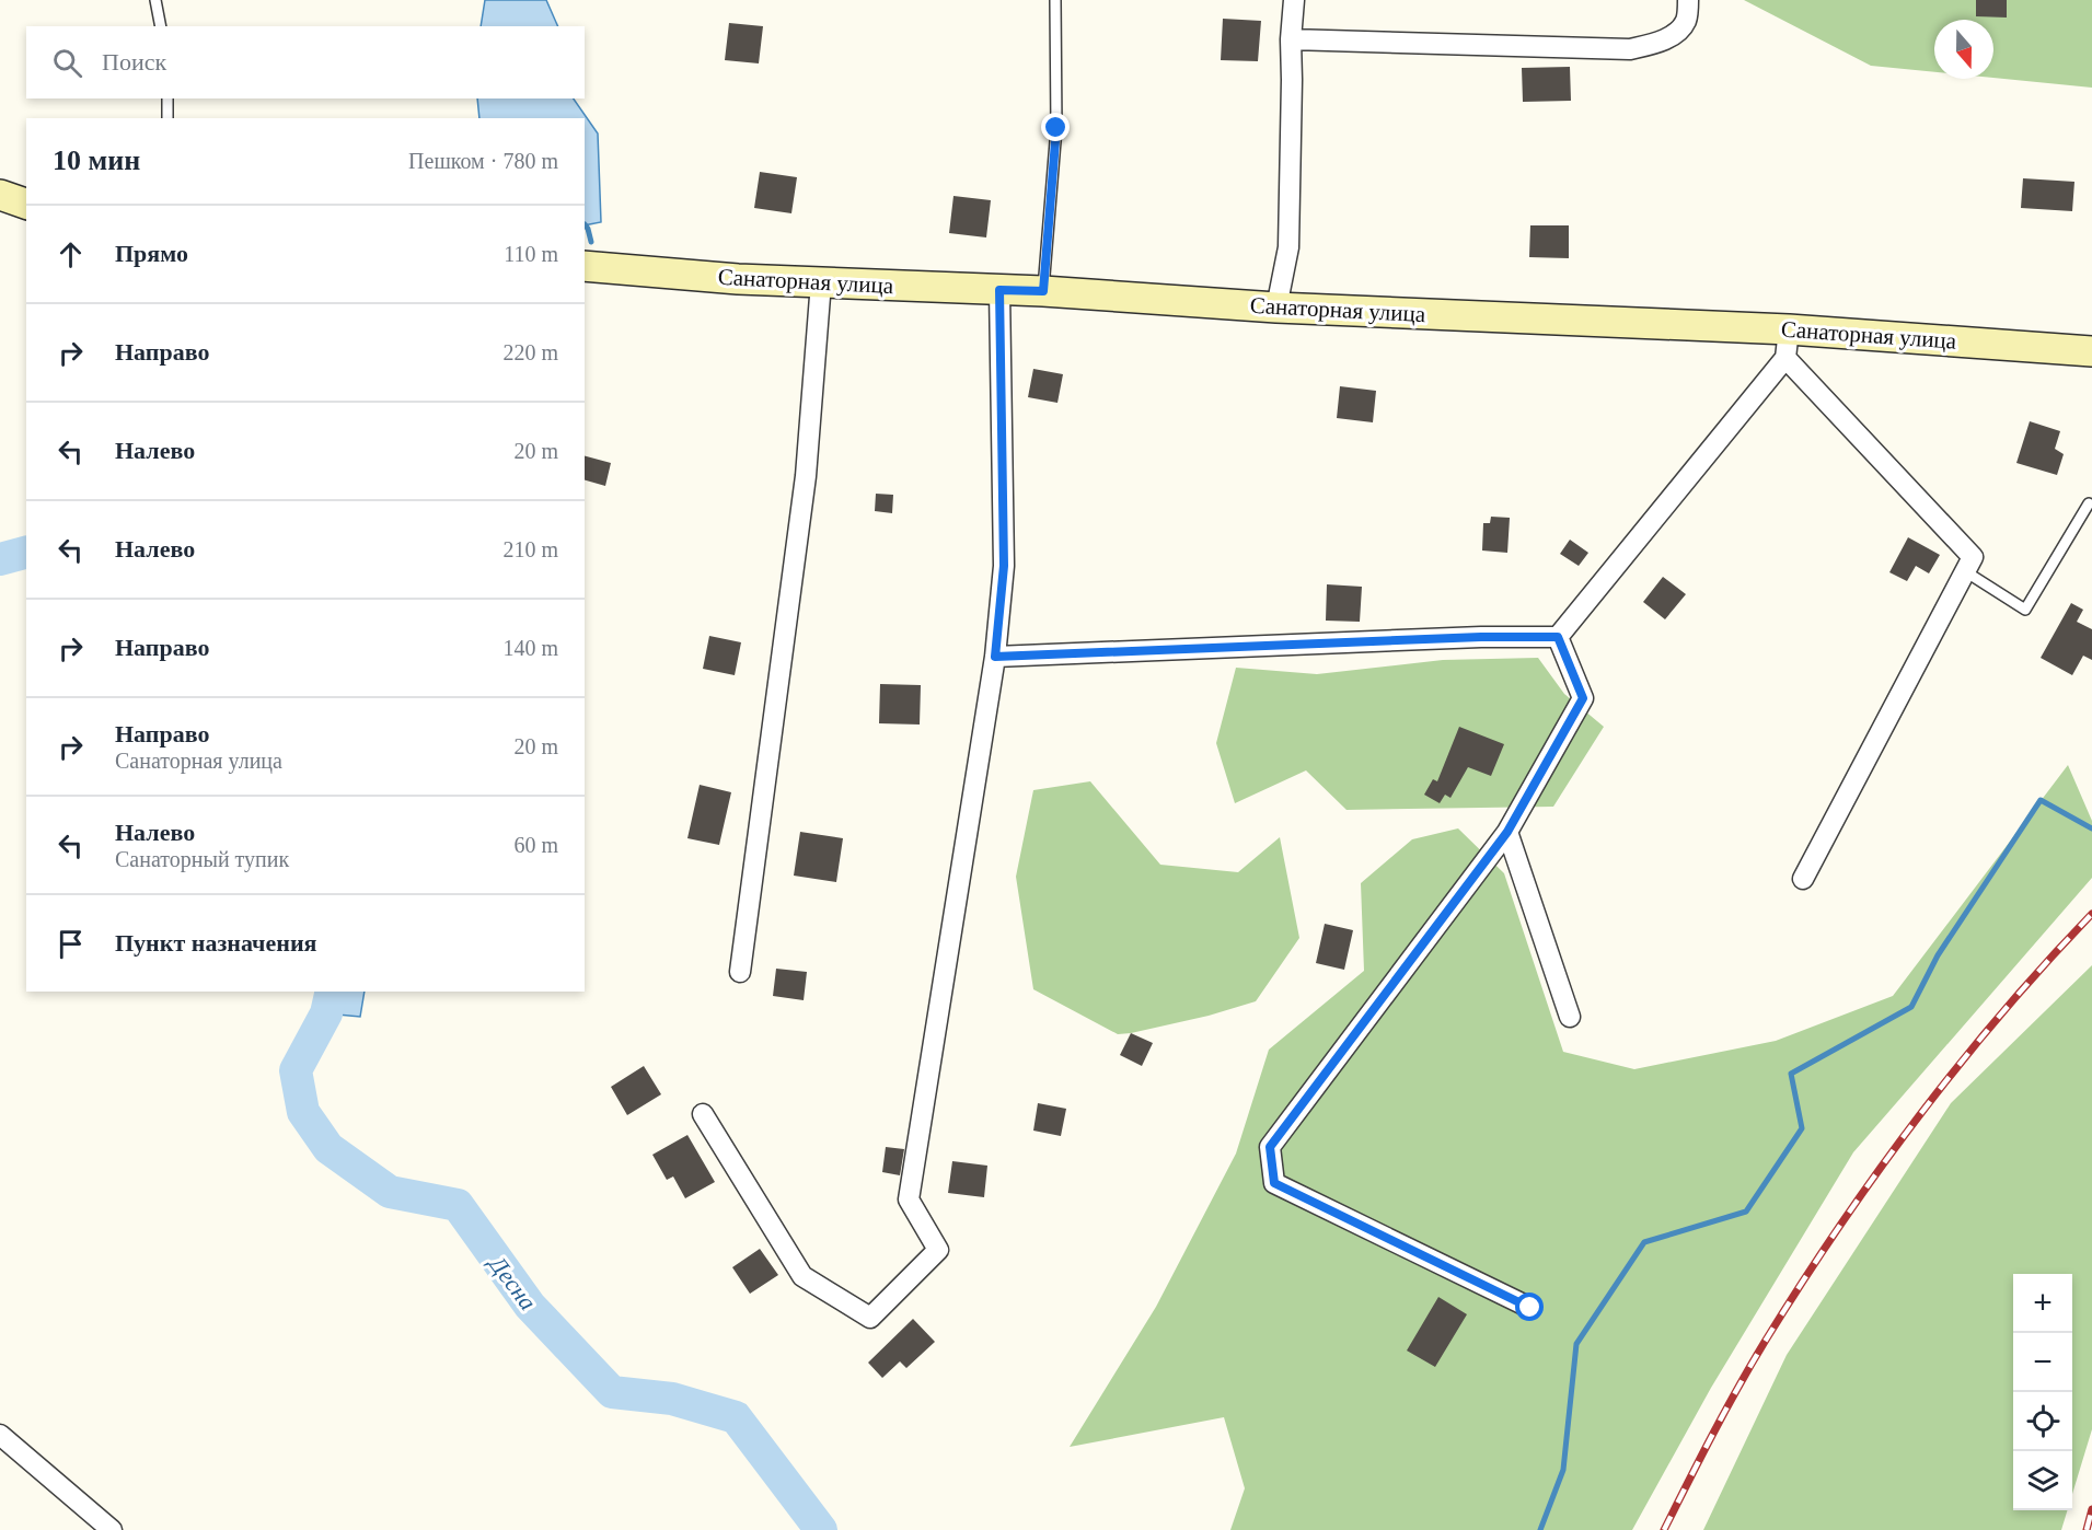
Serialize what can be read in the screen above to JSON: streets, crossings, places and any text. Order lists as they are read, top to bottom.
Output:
{
  "streets": {
    "street": ["Санаторная улица"]
  },
  "water": ["Десна"],
  "north": "bottom",
  "page": {
    "search": "Поиск",
    "heading": ["10 мин", "Пешком · 780 m"],
    "list": [
      ["Прямо", "110 m"],
      ["Направо", "220 m"],
      ["Налево", "20 m"],
      ["Налево", "210 m"],
      ["Направо", "140 m"],
      ["Направо", "Санаторная улица", "20 m"],
      ["Налево", "Санаторный тупик", "60 m"],
      "Пункт назначения"
    ],
    "map_buttons": ["+", "−"]
  }
}
